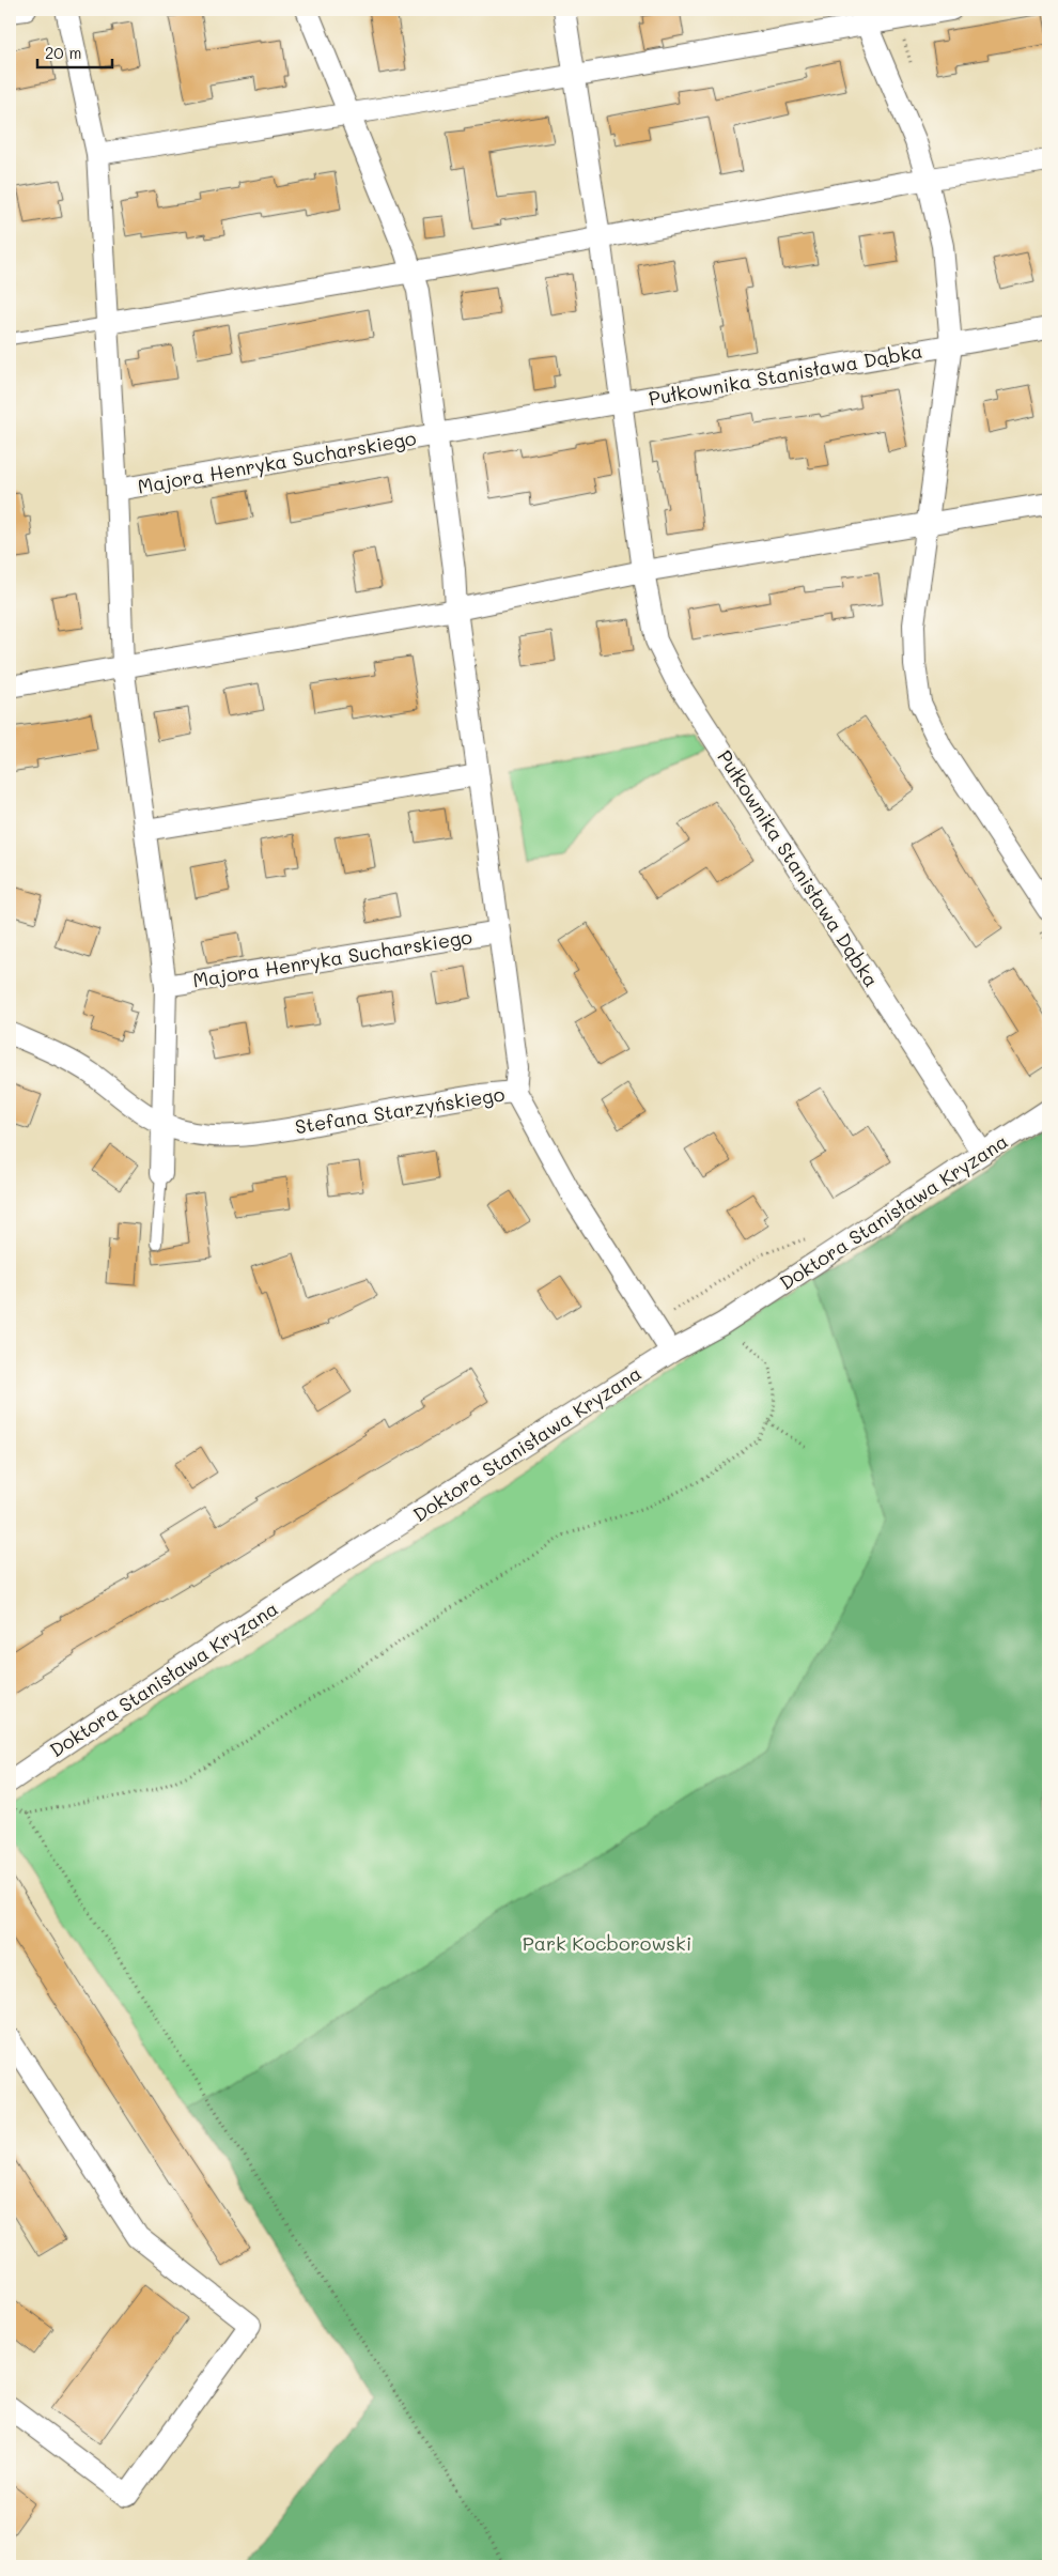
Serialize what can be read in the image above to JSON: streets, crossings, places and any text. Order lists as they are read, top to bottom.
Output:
{
  "streets": {
    "street": [
      "Pułkownika Stanisława Dąbka",
      "Majora Henryka Sucharskiego",
      "Stefana Starzyńskiego",
      "Doktora Stanisława Kryzana"
    ]
  },
  "crossings": [
    ["Pułkownika Stanisława Dąbka", "Majora Henryka Sucharskiego"],
    ["Pułkownika Stanisława Dąbka", "Doktora Stanisława Kryzana"],
    ["Majora Henryka Sucharskiego", "Stefana Starzyńskiego"],
    ["Stefana Starzyńskiego", "Doktora Stanisława Kryzana"]
  ],
  "parks": ["Park Kocborowski"],
  "scale_bar": "20 m"
}
